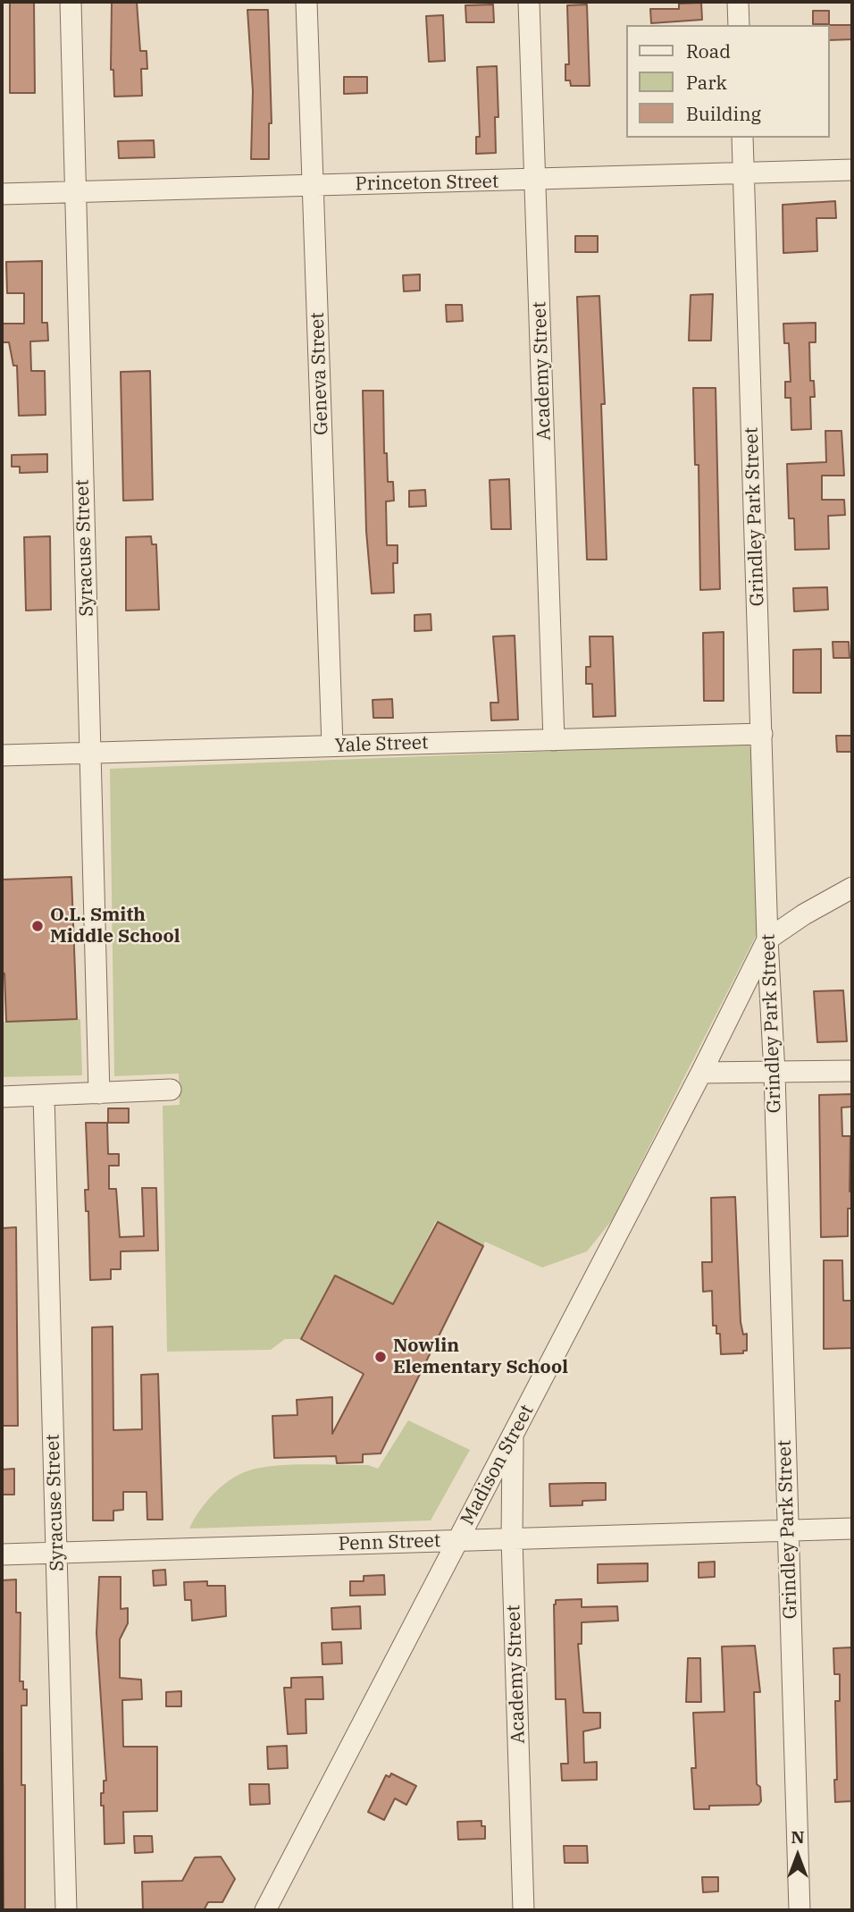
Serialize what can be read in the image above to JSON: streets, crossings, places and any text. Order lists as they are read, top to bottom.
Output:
{
  "streets": {
    "street": [
      "Princeton Street",
      "Academy Street",
      "Geneva Street",
      "Grindley Park Street",
      "Syracuse Street",
      "Yale Street",
      "Madison Street",
      "Penn Street"
    ]
  },
  "crossings": [
    ["Princeton Street", "Academy Street"],
    ["Princeton Street", "Geneva Street"],
    ["Princeton Street", "Grindley Park Street"],
    ["Princeton Street", "Syracuse Street"],
    ["Academy Street", "Yale Street"],
    ["Academy Street", "Madison Street"],
    ["Academy Street", "Penn Street"],
    ["Geneva Street", "Yale Street"],
    ["Grindley Park Street", "Yale Street"],
    ["Grindley Park Street", "Madison Street"],
    ["Grindley Park Street", "Penn Street"],
    ["Syracuse Street", "Yale Street"],
    ["Syracuse Street", "Penn Street"],
    ["Madison Street", "Penn Street"]
  ],
  "places": ["O.L. Smith Middle School", "Nowlin Elementary School"],
  "legend": ["Road", "Park", "Building"],
  "north": "top"
}
